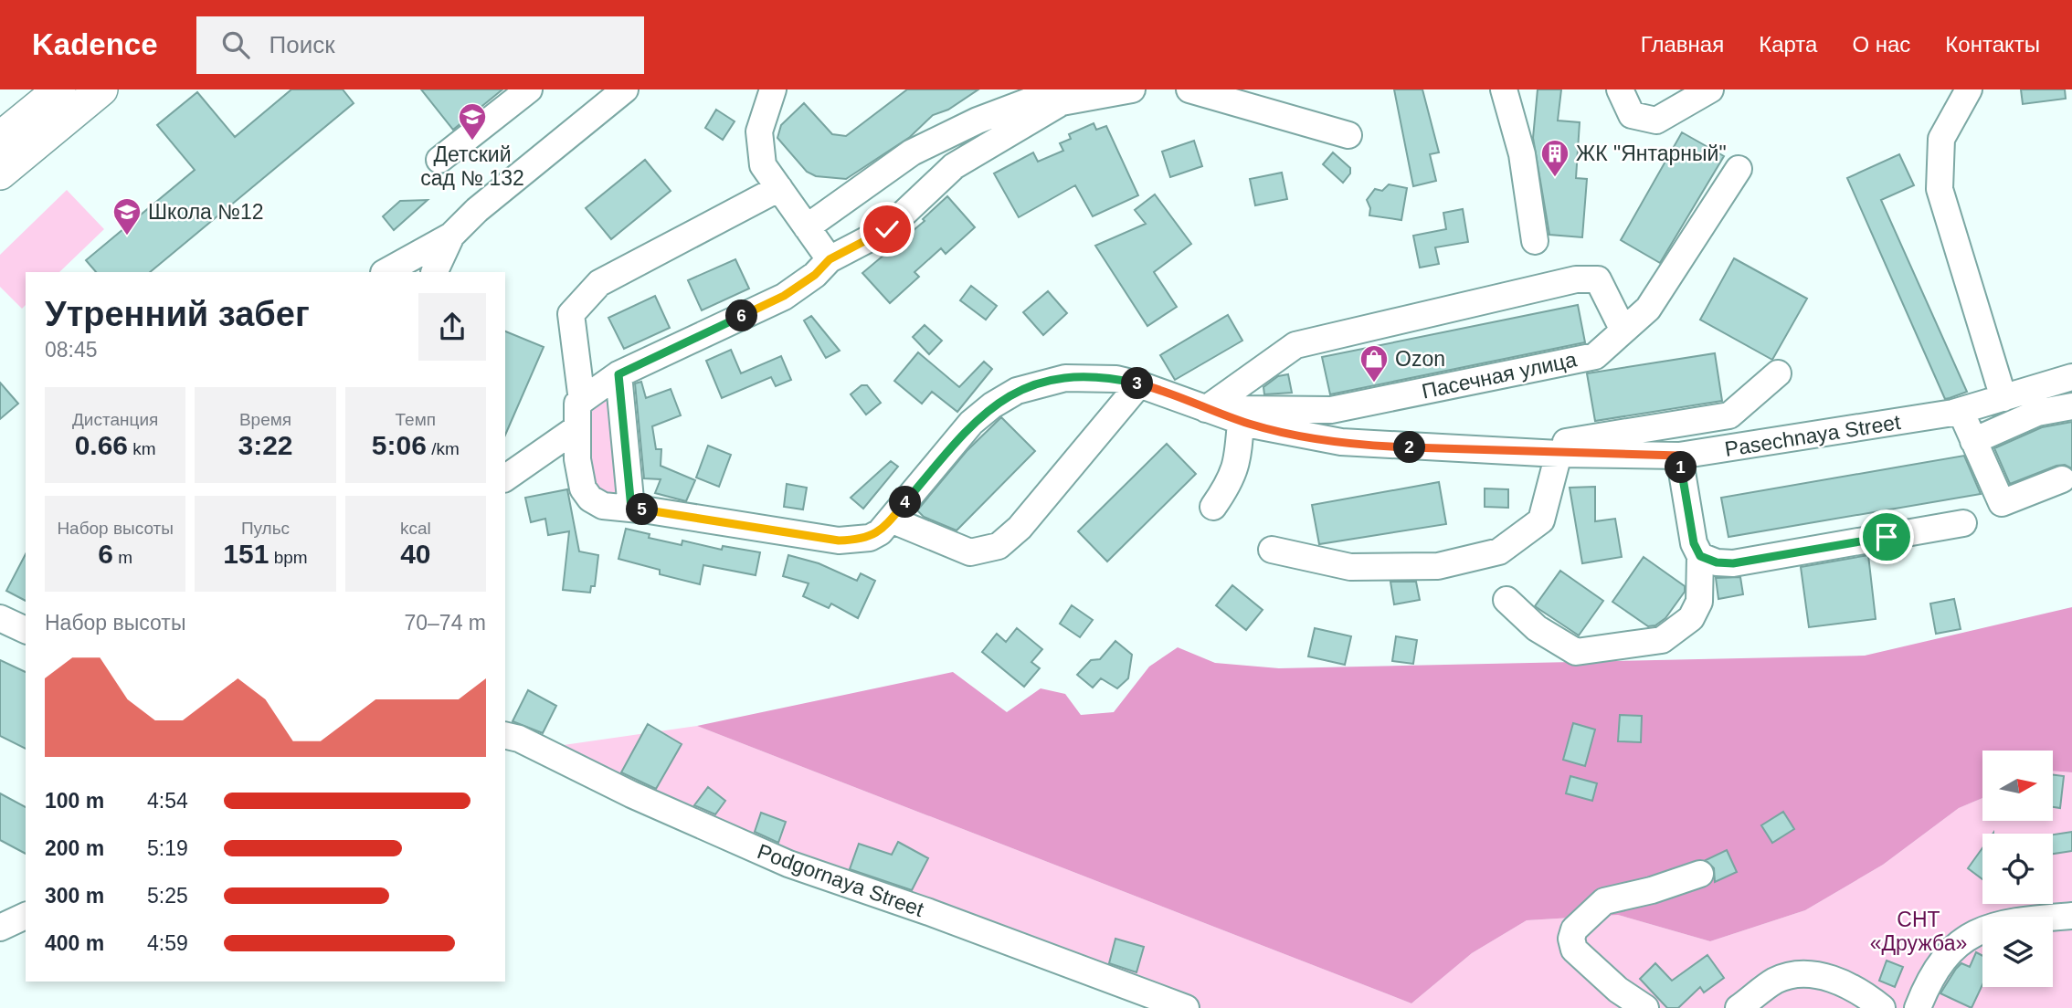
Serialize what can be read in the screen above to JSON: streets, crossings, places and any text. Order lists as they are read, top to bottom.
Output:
{
  "streets": {
    "street": ["Пасечная улица", "Pasechnaya Street", "Podgornaya Street"]
  },
  "crossings": [
    ["Пасечная улица", "Pasechnaya Street"]
  ],
  "parks": ["СНТ «Дружба»"],
  "places": {
    "school or university": ["Детский сад № 132", "Школа №12"],
    "building": ["ЖК \"Янтарный\""],
    "shop": ["Ozon"]
  },
  "north": "right",
  "page": {
    "header": "Kadence",
    "search": "Поиск",
    "nav": [
      "Главная",
      "Карта",
      "О нас",
      "Контакты"
    ],
    "heading": ["Утренний забег", "08:45"],
    "pins": [
      "6",
      "3",
      "2",
      "1",
      "4",
      "5"
    ],
    "stats": [
      ["Дистанция", "0.66 km"],
      ["Время", "3:22"],
      ["Темп", "5:06 /km"],
      ["Набор высоты", "6 m"],
      ["Пульс", "151 bpm"],
      ["kcal", "40"]
    ],
    "chart": ["Набор высоты", "70–74 m"],
    "list": [
      {
        "name": "100 m",
        "note": "4:54"
      },
      {
        "name": "200 m",
        "note": "5:19"
      },
      {
        "name": "300 m",
        "note": "5:25"
      },
      {
        "name": "400 m",
        "note": "4:59"
      }
    ]
  }
}
